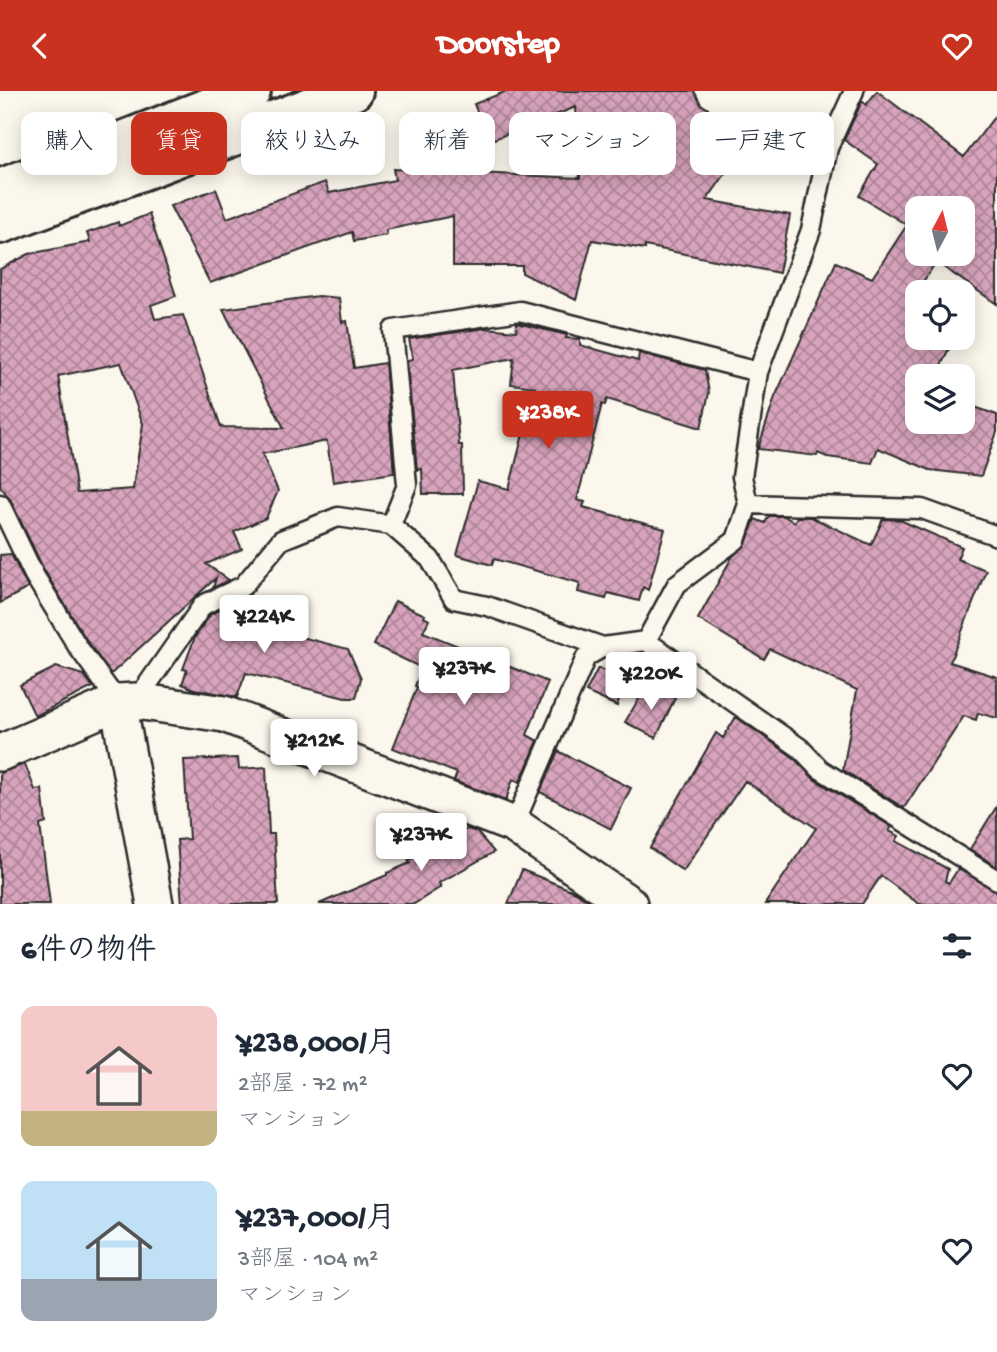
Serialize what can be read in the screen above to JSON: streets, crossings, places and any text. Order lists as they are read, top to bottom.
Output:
{
  "north": "top",
  "page": {
    "header": "Doorstep",
    "chip": [
      "購入",
      "賃貸",
      "絞り込み",
      "新着",
      "マンション",
      "一戸建て"
    ],
    "price": [
      "¥238K",
      "¥224K",
      "¥237K",
      "¥220K",
      "¥212K",
      "¥237K"
    ],
    "heading": "6件の物件",
    "list": [
      {
        "name": "¥238,000/月",
        "note": "2部屋 · 72 m² · マンション"
      },
      {
        "name": "¥237,000/月",
        "note": "3部屋 · 104 m² · マンション"
      }
    ]
  }
}
